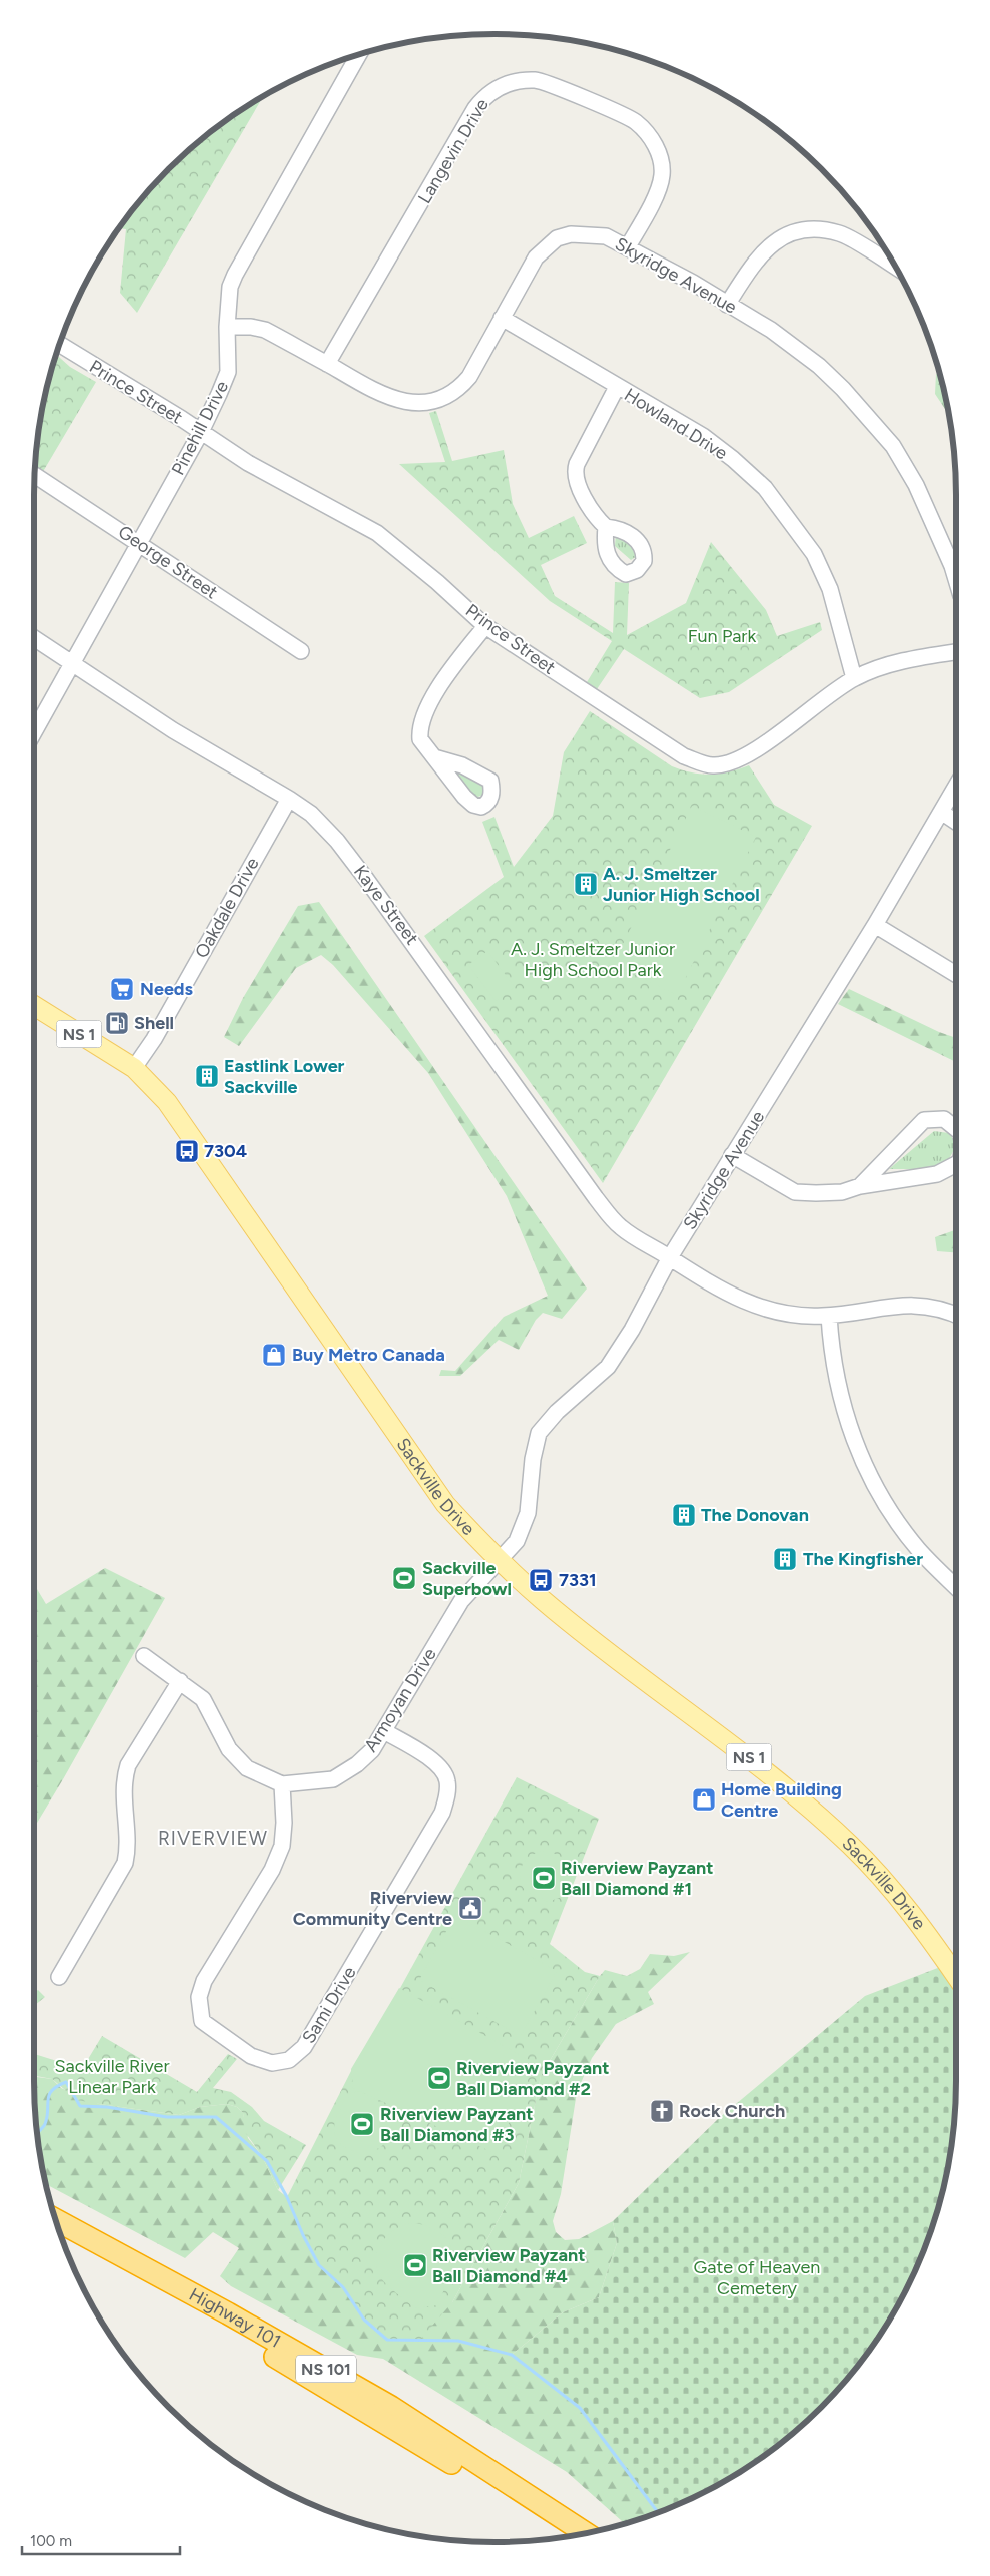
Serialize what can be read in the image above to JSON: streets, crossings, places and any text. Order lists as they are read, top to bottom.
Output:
{
  "streets": {
    "highway": ["Highway 101", "NS 101"],
    "main road": ["NS 1", "Sackville Drive"],
    "street": [
      "Langevin Drive",
      "Skyridge Avenue",
      "Prince Street",
      "Howland Drive",
      "Pinehill Drive",
      "George Street",
      "Kaye Street",
      "Oakdale Drive",
      "Armoyan Drive",
      "Sami Drive"
    ]
  },
  "crossings": [
    ["Langevin Drive", "Skyridge Avenue"],
    ["Skyridge Avenue", "Howland Drive"],
    ["Skyridge Avenue", "Pinehill Drive"],
    ["Skyridge Avenue", "Kaye Street"],
    ["Skyridge Avenue", "Sackville Drive"],
    ["Skyridge Avenue", "Armoyan Drive"],
    ["Prince Street", "Howland Drive"],
    ["Prince Street", "Pinehill Drive"],
    ["Pinehill Drive", "George Street"],
    ["Pinehill Drive", "Kaye Street"],
    ["Kaye Street", "Oakdale Drive"],
    ["Oakdale Drive", "Sackville Drive"],
    ["Sackville Drive", "Armoyan Drive"],
    ["Armoyan Drive", "Sami Drive"]
  ],
  "districts": ["RIVERVIEW"],
  "parks": [
    "Fun Park",
    "A. J. Smeltzer Junior High School Park",
    "Sackville River Linear Park",
    "Gate of Heaven Cemetery"
  ],
  "places": {
    "building": [
      "A. J. Smeltzer Junior High School",
      "Eastlink Lower Sackville",
      "The Donovan",
      "The Kingfisher"
    ],
    "supermarket": ["Needs"],
    "fuel station": ["Shell"],
    "bus stop": ["7304", "7331"],
    "shop": ["Buy Metro Canada", "Home Building Centre"],
    "sports": [
      "Sackville Superbowl",
      "Riverview Payzant Ball Diamond #1",
      "Riverview Payzant Ball Diamond #2",
      "Riverview Payzant Ball Diamond #3",
      "Riverview Payzant Ball Diamond #4"
    ],
    "public building": ["Riverview Community Centre"],
    "church": ["Rock Church"]
  },
  "scale_bar": "100 m"
}
